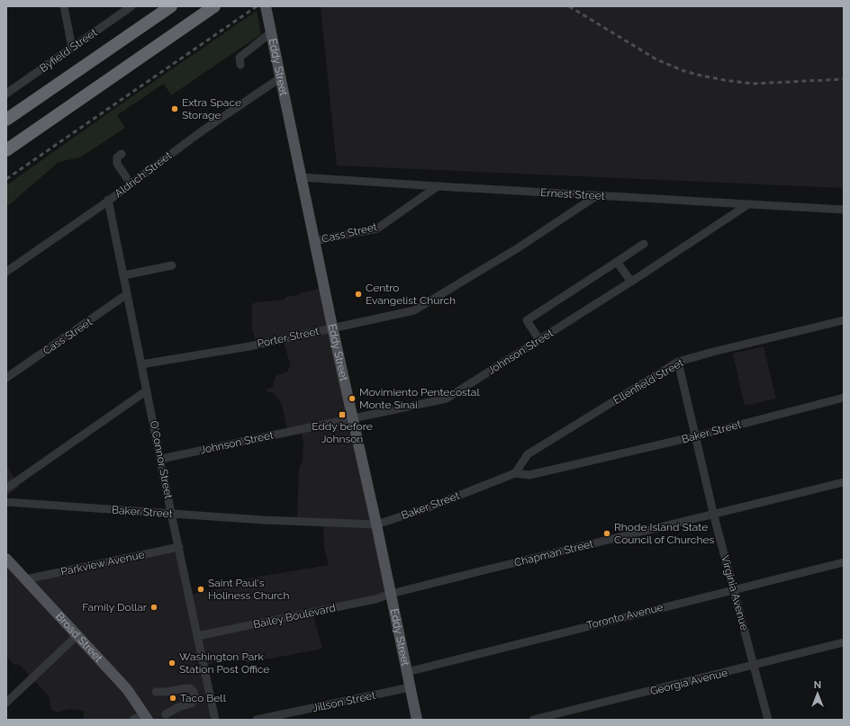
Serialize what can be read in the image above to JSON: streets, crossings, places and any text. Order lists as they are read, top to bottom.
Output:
{
  "streets": {
    "main road": ["Eddy Street", "Broad Street"],
    "street": [
      "Byfield Street",
      "Aldrich Street",
      "Ernest Street",
      "Cass Street",
      "Porter Street",
      "Johnson Street",
      "Ellenfield Street",
      "Baker Street",
      "O'Connor Street",
      "Chapman Street",
      "Parkview Avenue",
      "Virginia Avenue",
      "Bailey Boulevard",
      "Toronto Avenue",
      "Georgia Avenue",
      "Jillson Street"
    ]
  },
  "crossings": [
    ["Eddy Street", "Aldrich Street"],
    ["Eddy Street", "Ernest Street"],
    ["Eddy Street", "Cass Street"],
    ["Eddy Street", "Porter Street"],
    ["Eddy Street", "Johnson Street"],
    ["Eddy Street", "Baker Street"],
    ["Eddy Street", "Chapman Street"],
    ["Eddy Street", "Bailey Boulevard"],
    ["Eddy Street", "Toronto Avenue"],
    ["Eddy Street", "Jillson Street"],
    ["Aldrich Street", "O'Connor Street"],
    ["Ernest Street", "Cass Street"],
    ["Ernest Street", "Porter Street"],
    ["Ernest Street", "Johnson Street"],
    ["Cass Street", "O'Connor Street"],
    ["Porter Street", "O'Connor Street"],
    ["Johnson Street", "O'Connor Street"],
    ["Ellenfield Street", "Baker Street"],
    ["Ellenfield Street", "Virginia Avenue"],
    ["Baker Street", "O'Connor Street"],
    ["Baker Street", "Virginia Avenue"],
    ["O'Connor Street", "Parkview Avenue"],
    ["O'Connor Street", "Bailey Boulevard"],
    ["Chapman Street", "Virginia Avenue"],
    ["Chapman Street", "Bailey Boulevard"],
    ["Parkview Avenue", "Broad Street"],
    ["Virginia Avenue", "Toronto Avenue"],
    ["Virginia Avenue", "Georgia Avenue"]
  ],
  "places": {
    "other": [
      "Extra Space Storage",
      "Centro Evangelist Church",
      "Movimiento Pentecostal Monte Sinai",
      "Rhode Island State Council of Churches",
      "Saint Paul's Holiness Church",
      "Family Dollar",
      "Washington Park Station Post Office",
      "Taco Bell"
    ],
    "transit": ["Eddy before Johnson"]
  },
  "north": "top"
}
